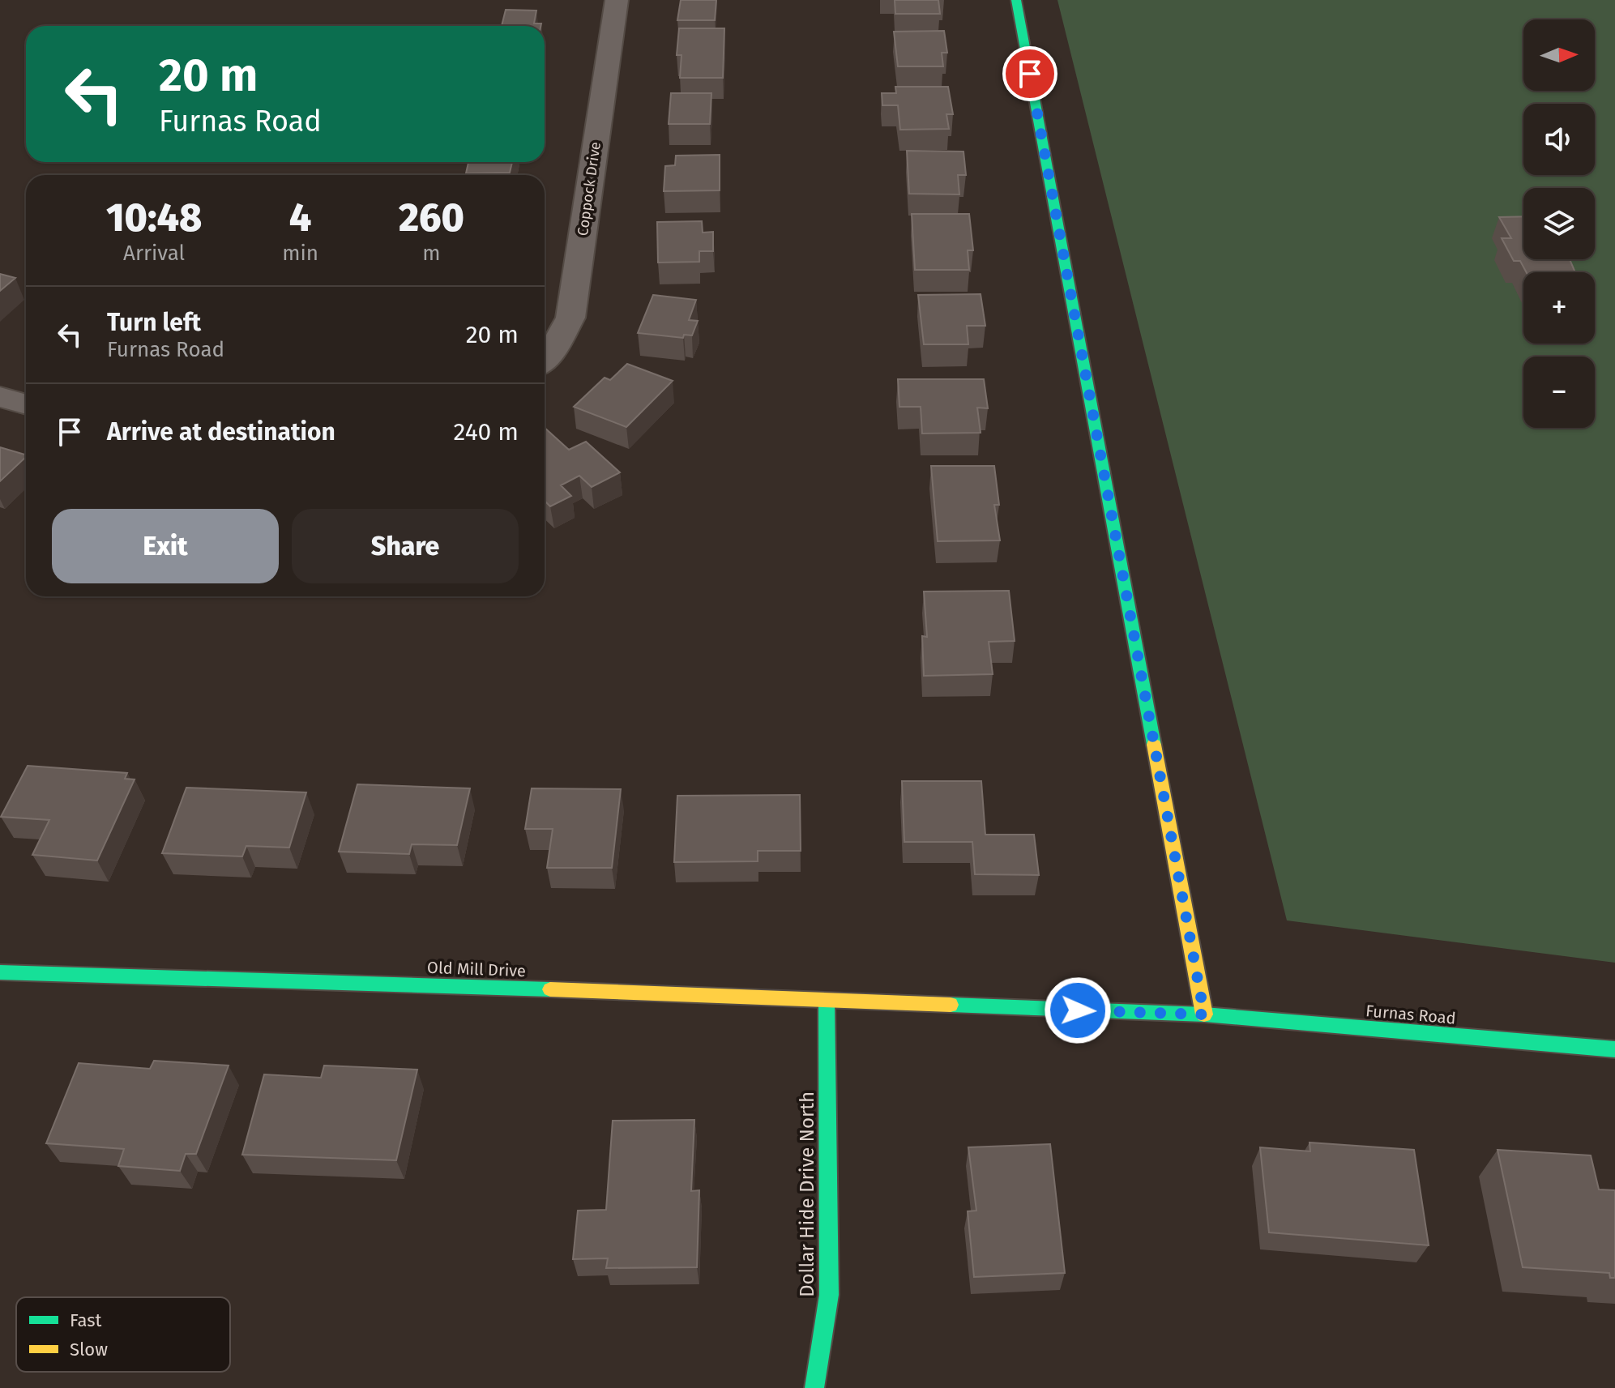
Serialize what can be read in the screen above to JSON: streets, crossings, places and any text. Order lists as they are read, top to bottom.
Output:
{
  "streets": {
    "street": [
      "Coppock Drive",
      "Old Mill Drive",
      "Furnas Road",
      "Dollar Hide Drive North"
    ]
  },
  "crossings": [
    ["Old Mill Drive", "Furnas Road"],
    ["Old Mill Drive", "Dollar Hide Drive North"]
  ],
  "legend": ["Fast", "Slow"],
  "north": "right",
  "page": {
    "map_buttons": ["+", "−"],
    "turn": ["20 m", "Furnas Road"],
    "eta": [
      "10:48",
      "Arrival",
      "4",
      "min",
      "260",
      "m"
    ],
    "list": [
      {
        "name": "Turn left",
        "note": "Furnas Road",
        "value": "20 m"
      },
      {
        "name": "Arrive at destination",
        "value": "240 m"
      }
    ],
    "buttons": ["Exit", "Share"]
  }
}
